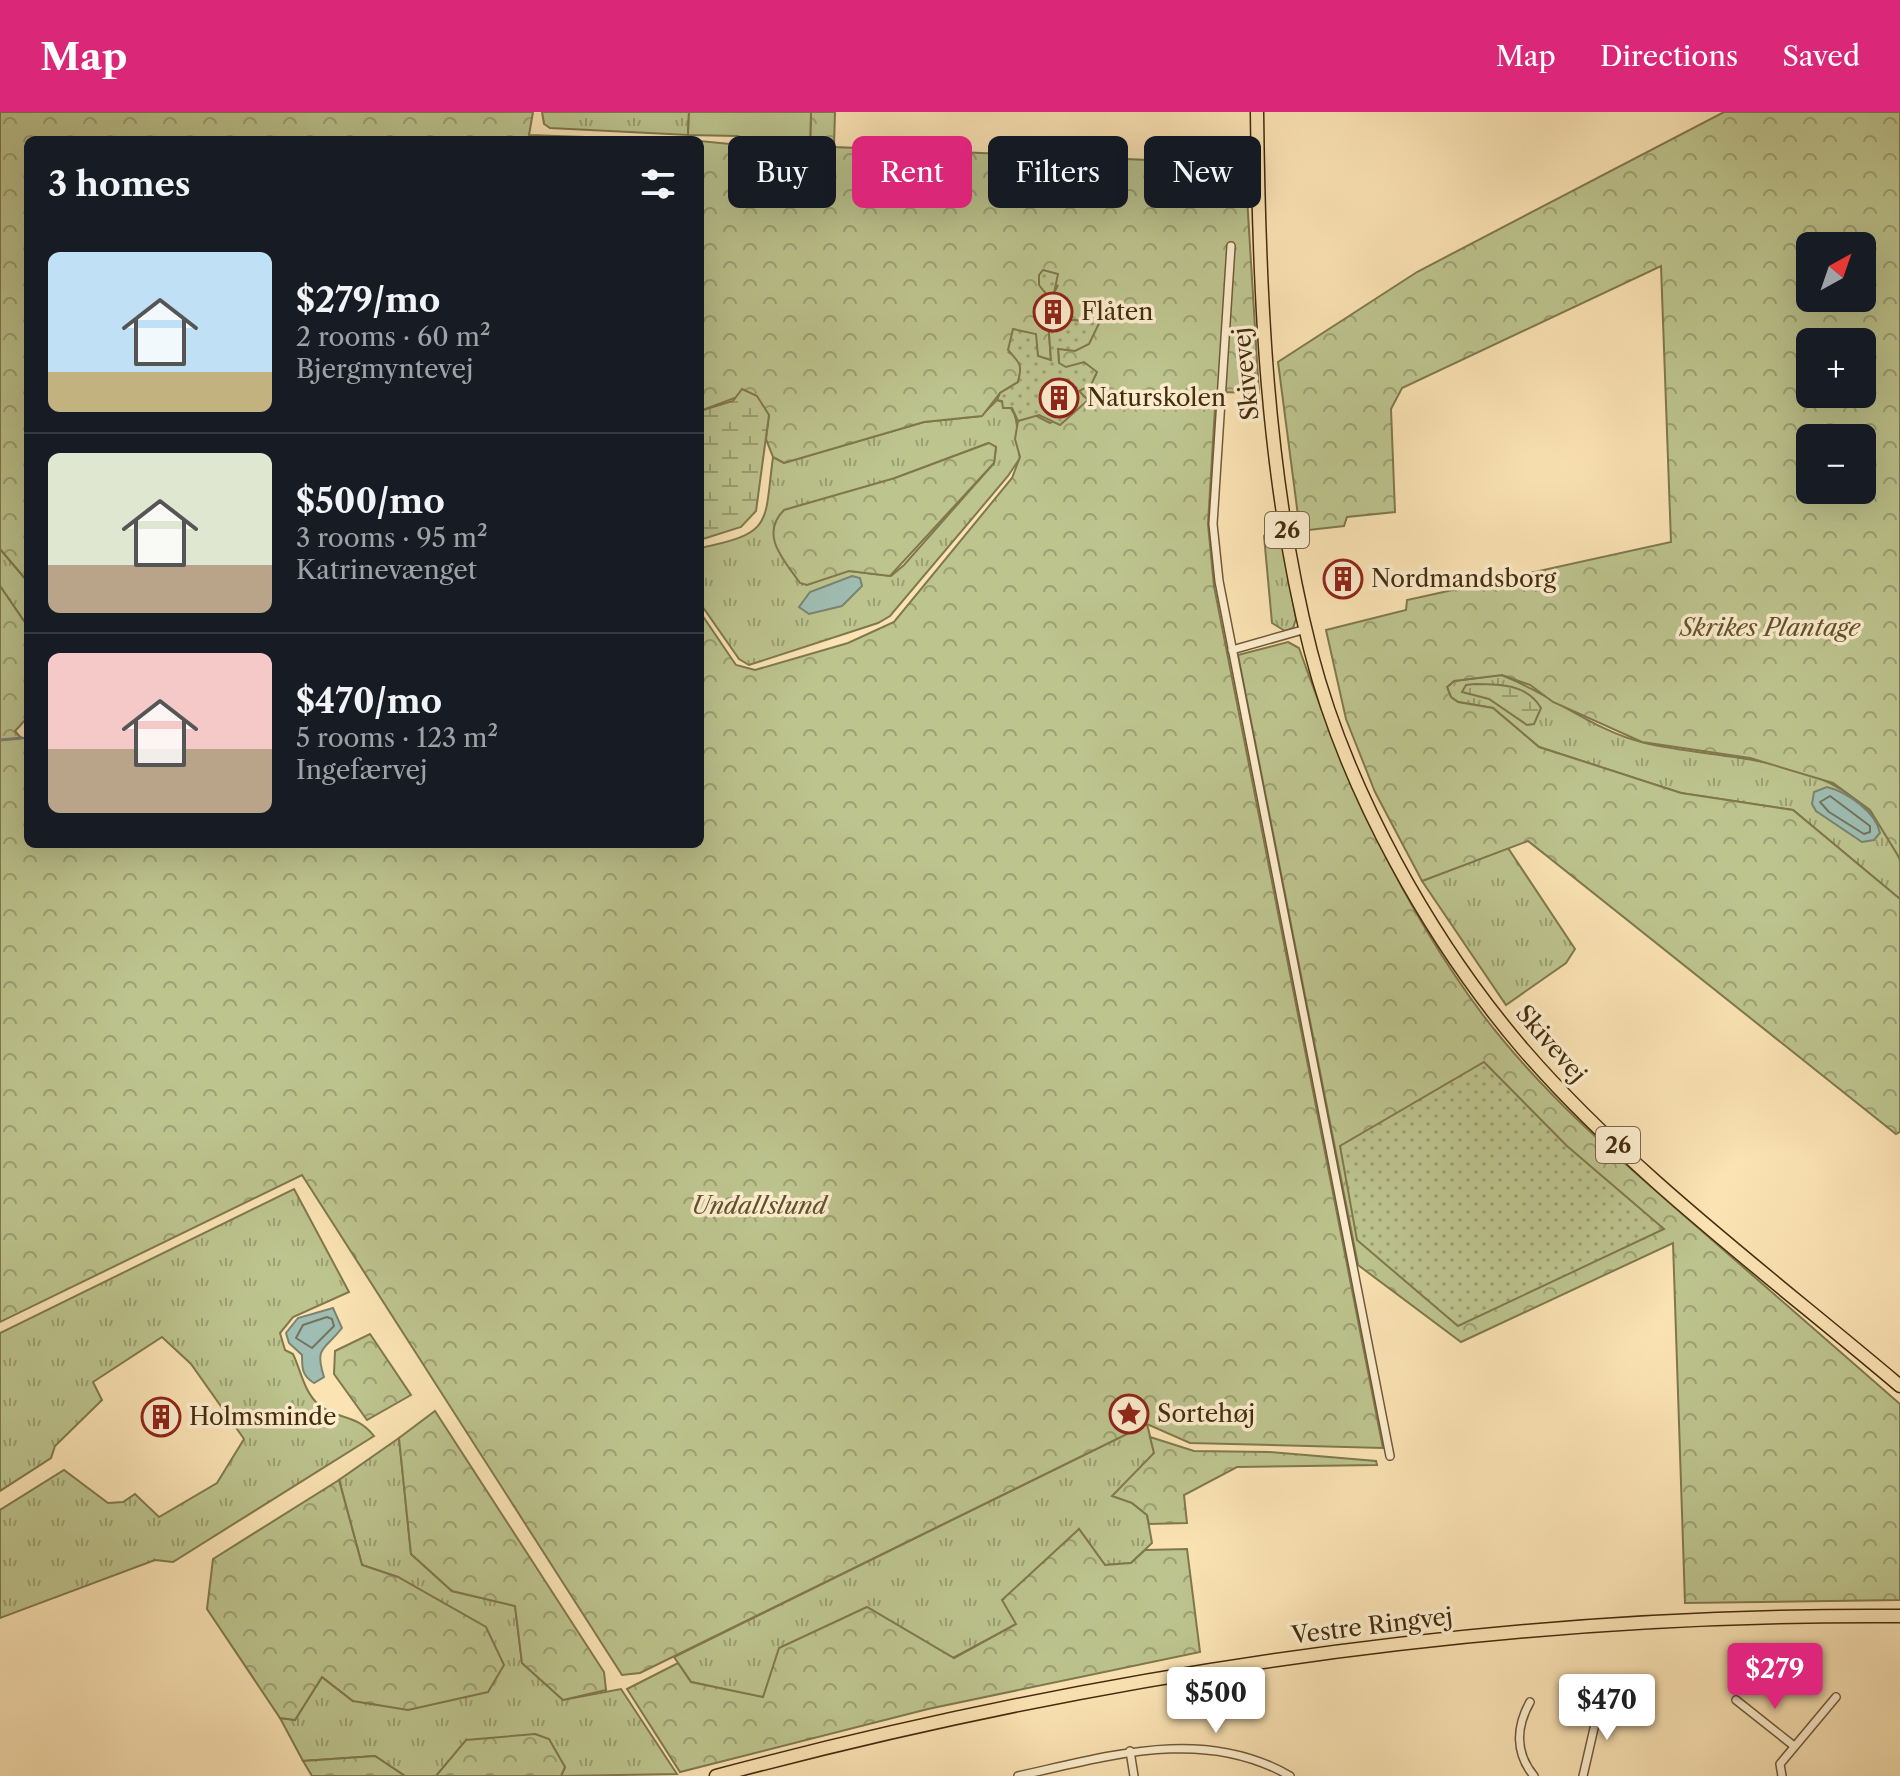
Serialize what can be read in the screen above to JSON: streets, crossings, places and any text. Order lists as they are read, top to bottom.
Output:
{
  "streets": {
    "main road": ["Skivevej", "26", "Vestre Ringvej"]
  },
  "parks": ["Skrikes Plantage", "Undallslund"],
  "places": {
    "building": [
      "Flåten",
      "Naturskolen",
      "Nordmandsborg",
      "Holmsminde"
    ],
    "place": ["Sortehøj"]
  },
  "north": "top right",
  "page": {
    "header": "Map",
    "nav": ["Map", "Directions", "Saved"],
    "chip": [
      "Buy",
      "Rent",
      "Filters",
      "New"
    ],
    "heading": "3 homes",
    "map_buttons": ["+", "−"],
    "list": [
      {
        "name": "$279/mo",
        "note": "2 rooms · 60 m² · Bjergmyntevej"
      },
      {
        "name": "$500/mo",
        "note": "3 rooms · 95 m² · Katrinevænget"
      },
      {
        "name": "$470/mo",
        "note": "5 rooms · 123 m² · Ingefærvej"
      }
    ],
    "price": ["$279", "$500", "$470"]
  }
}
